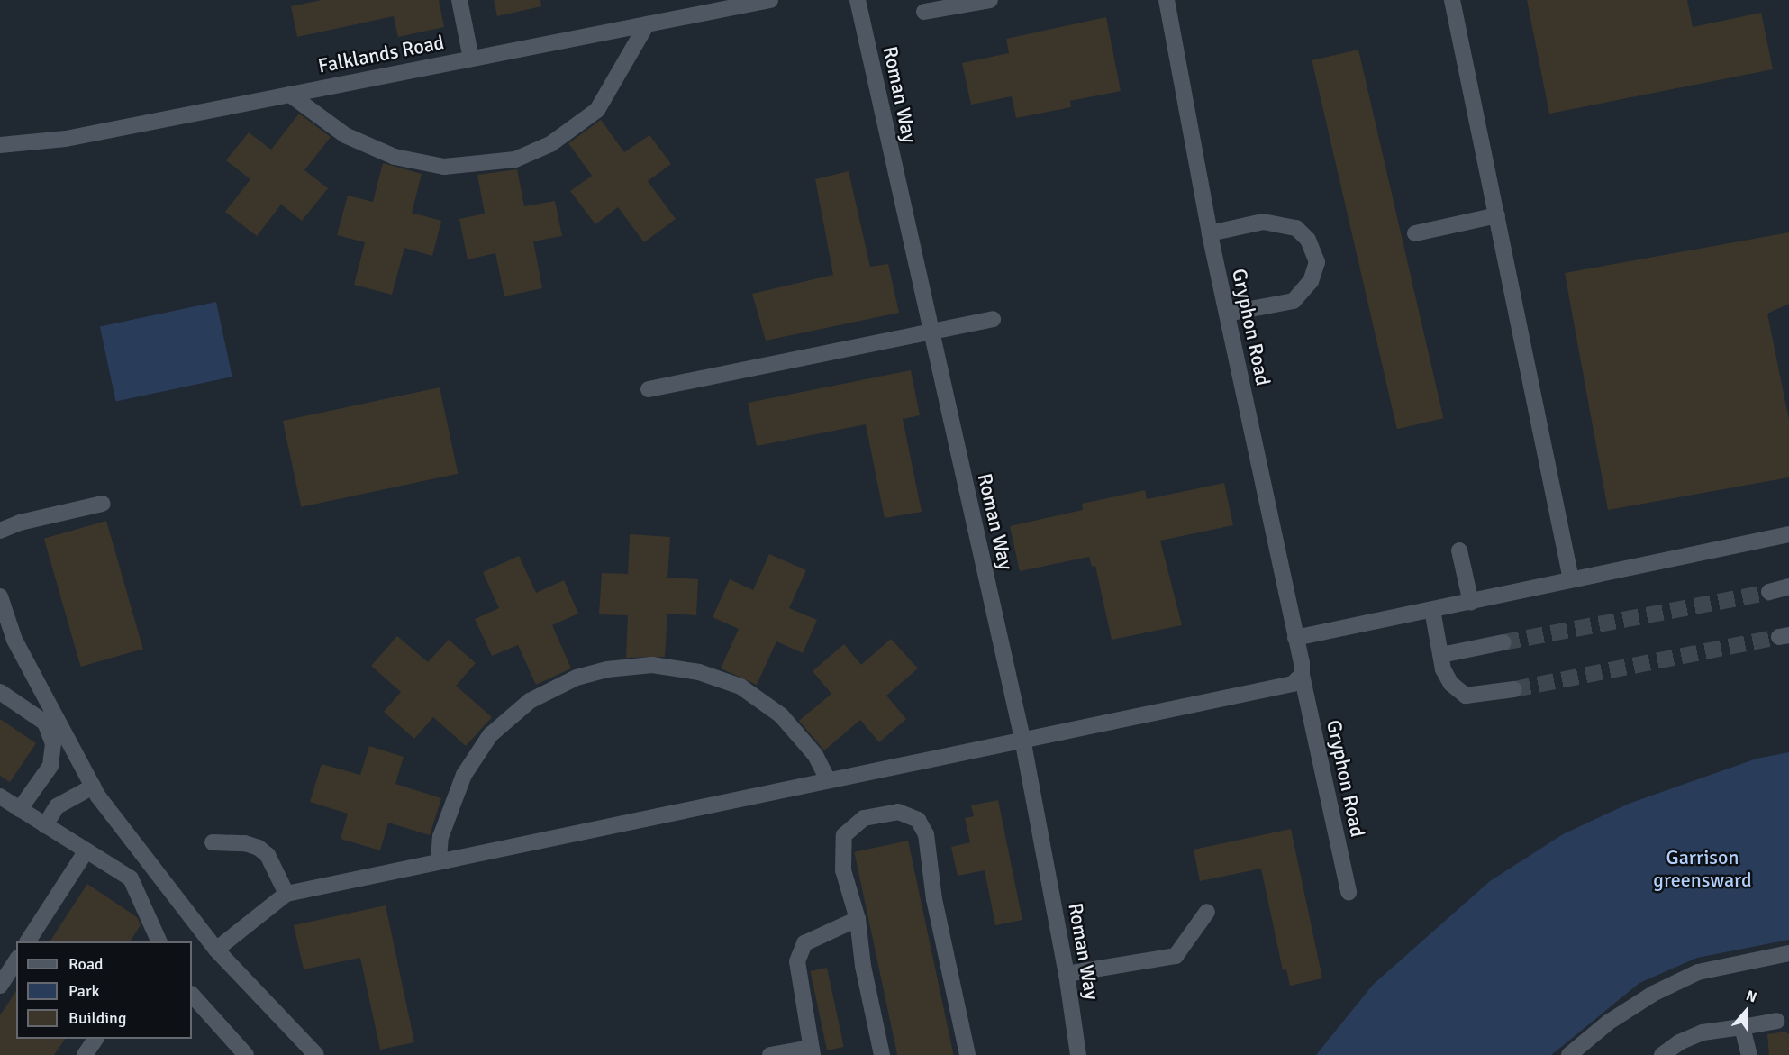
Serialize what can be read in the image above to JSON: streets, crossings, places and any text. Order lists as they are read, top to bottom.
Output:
{
  "streets": {
    "street": ["Falklands Road", "Roman Way", "Gryphon Road"]
  },
  "parks": ["Garrison greensward"],
  "legend": ["Road", "Park", "Building"],
  "north": "top"
}
